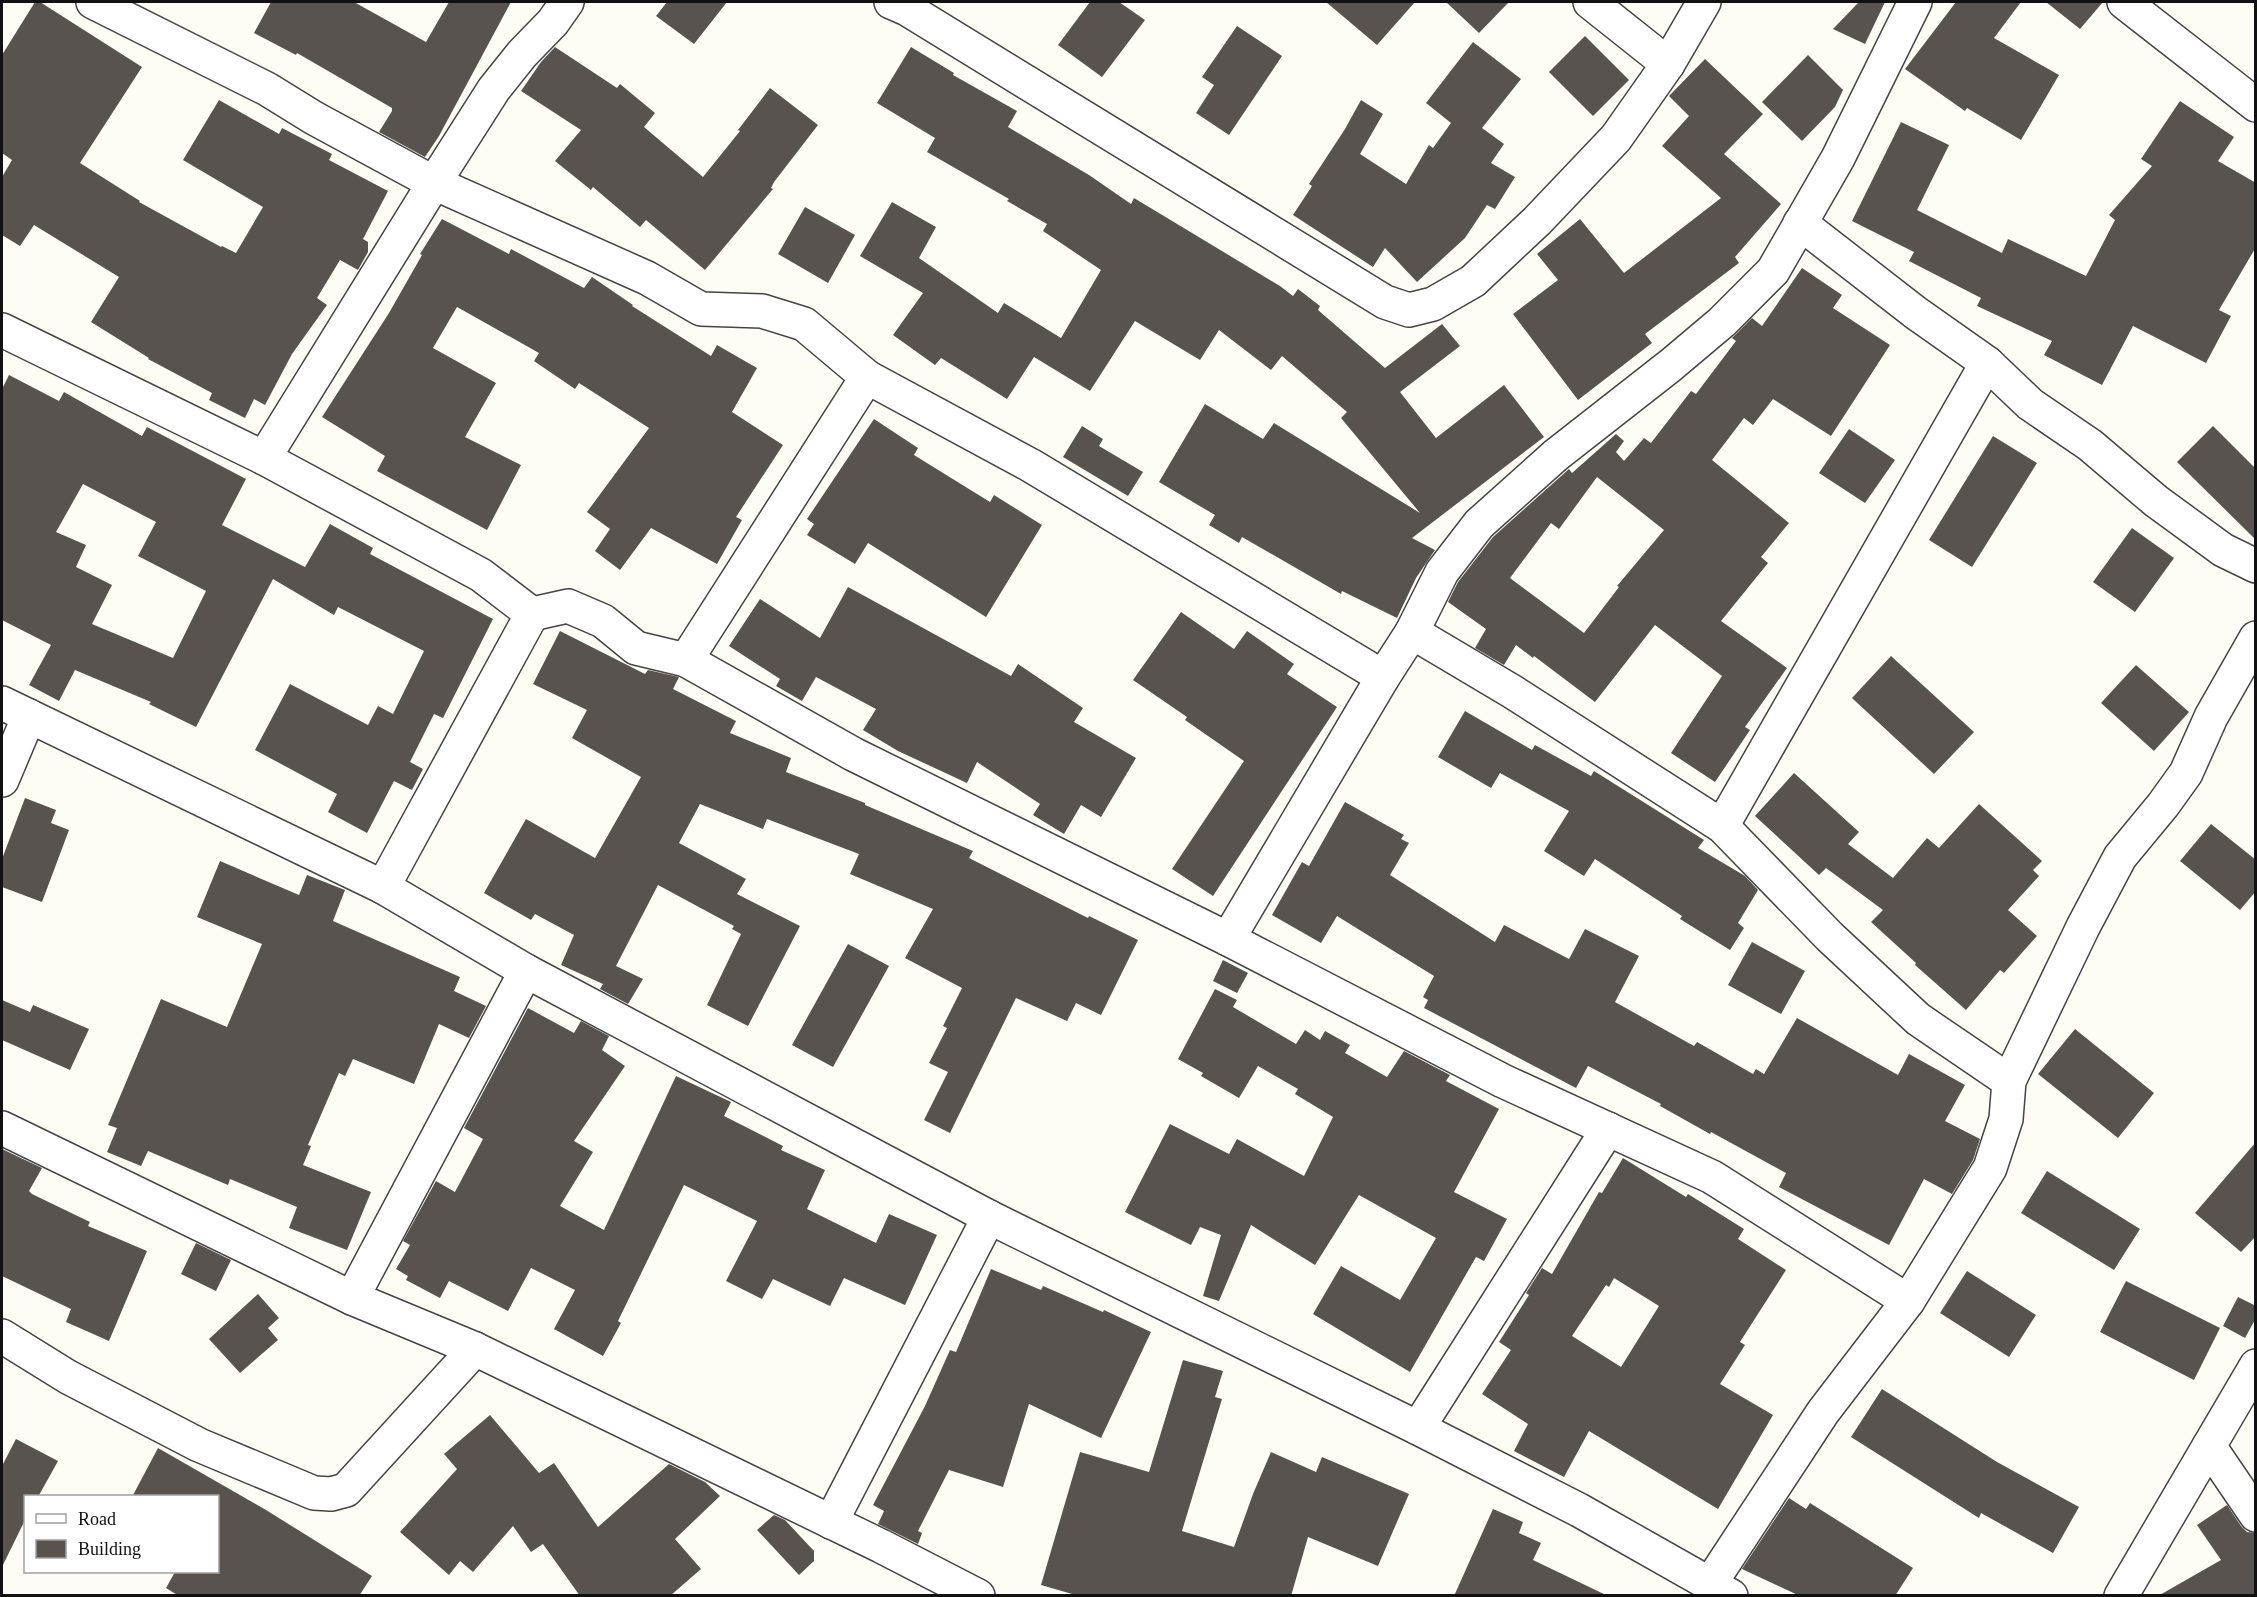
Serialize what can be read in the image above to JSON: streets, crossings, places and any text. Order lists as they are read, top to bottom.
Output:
{
  "legend": ["Road", "Building"]
}
